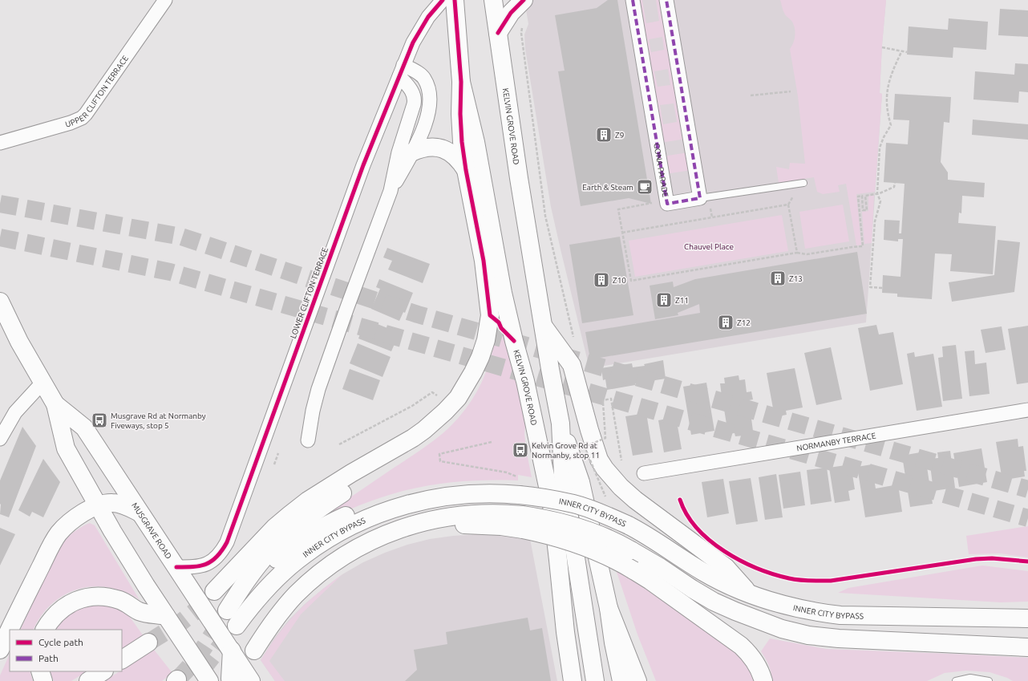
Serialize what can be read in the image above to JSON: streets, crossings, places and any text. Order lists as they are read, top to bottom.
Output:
{
  "streets": {
    "main road": ["KELVIN GROVE ROAD", "INNER CITY BYPASS", "MUSGRAVE ROAD"],
    "street": [
      "UPPER CLIFTON TERRACE",
      "GONA PARADE",
      "LOWER CLIFTON TERRACE",
      "NORMANBY TERRACE"
    ]
  },
  "crossings": [
    ["LOWER CLIFTON TERRACE", "MUSGRAVE ROAD"]
  ],
  "parks": ["Chauvel Place"],
  "places": {
    "building": [
      "Z9",
      "Z13",
      "Z10",
      "Z11",
      "Z12"
    ],
    "cafe": ["Earth & Steam"],
    "bus stop": ["Musgrave Rd at Normanby Fiveways, stop 5", "Kelvin Grove Rd at Normanby, stop 11"]
  },
  "legend": ["Cycle path", "Path"]
}
